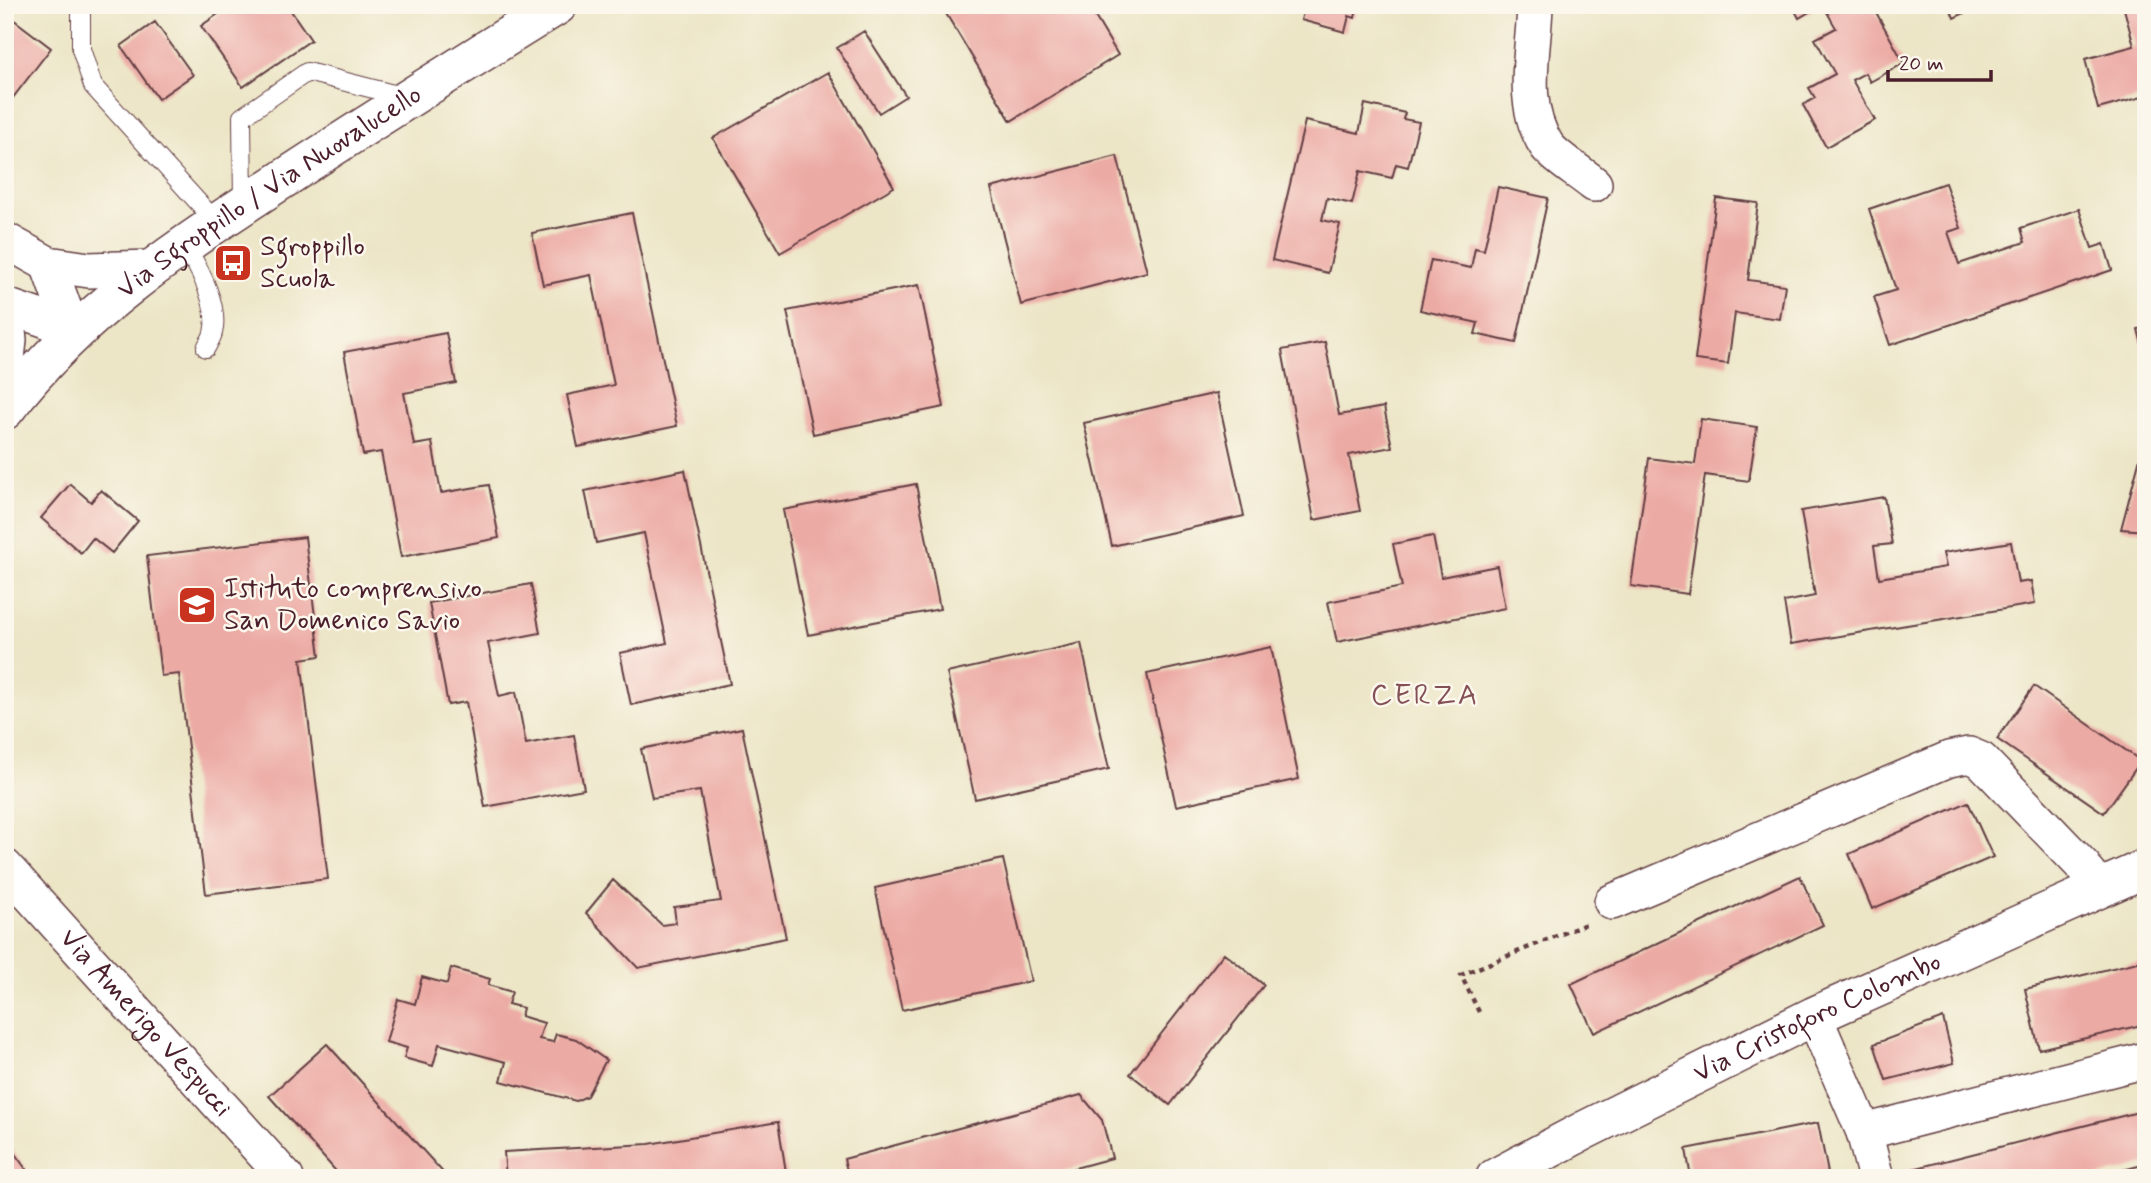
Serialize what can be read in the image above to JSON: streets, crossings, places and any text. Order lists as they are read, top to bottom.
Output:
{
  "streets": {
    "street": ["Via Sgroppillo / Via Nuovalucello", "Via Cristoforo Colombo", "Via Amerigo Vespucci"]
  },
  "districts": ["CERZA"],
  "places": {
    "bus stop": ["Sgroppillo Scuola"],
    "school or university": ["Istituto comprensivo San Domenico Savio"]
  },
  "scale_bar": "20 m"
}
